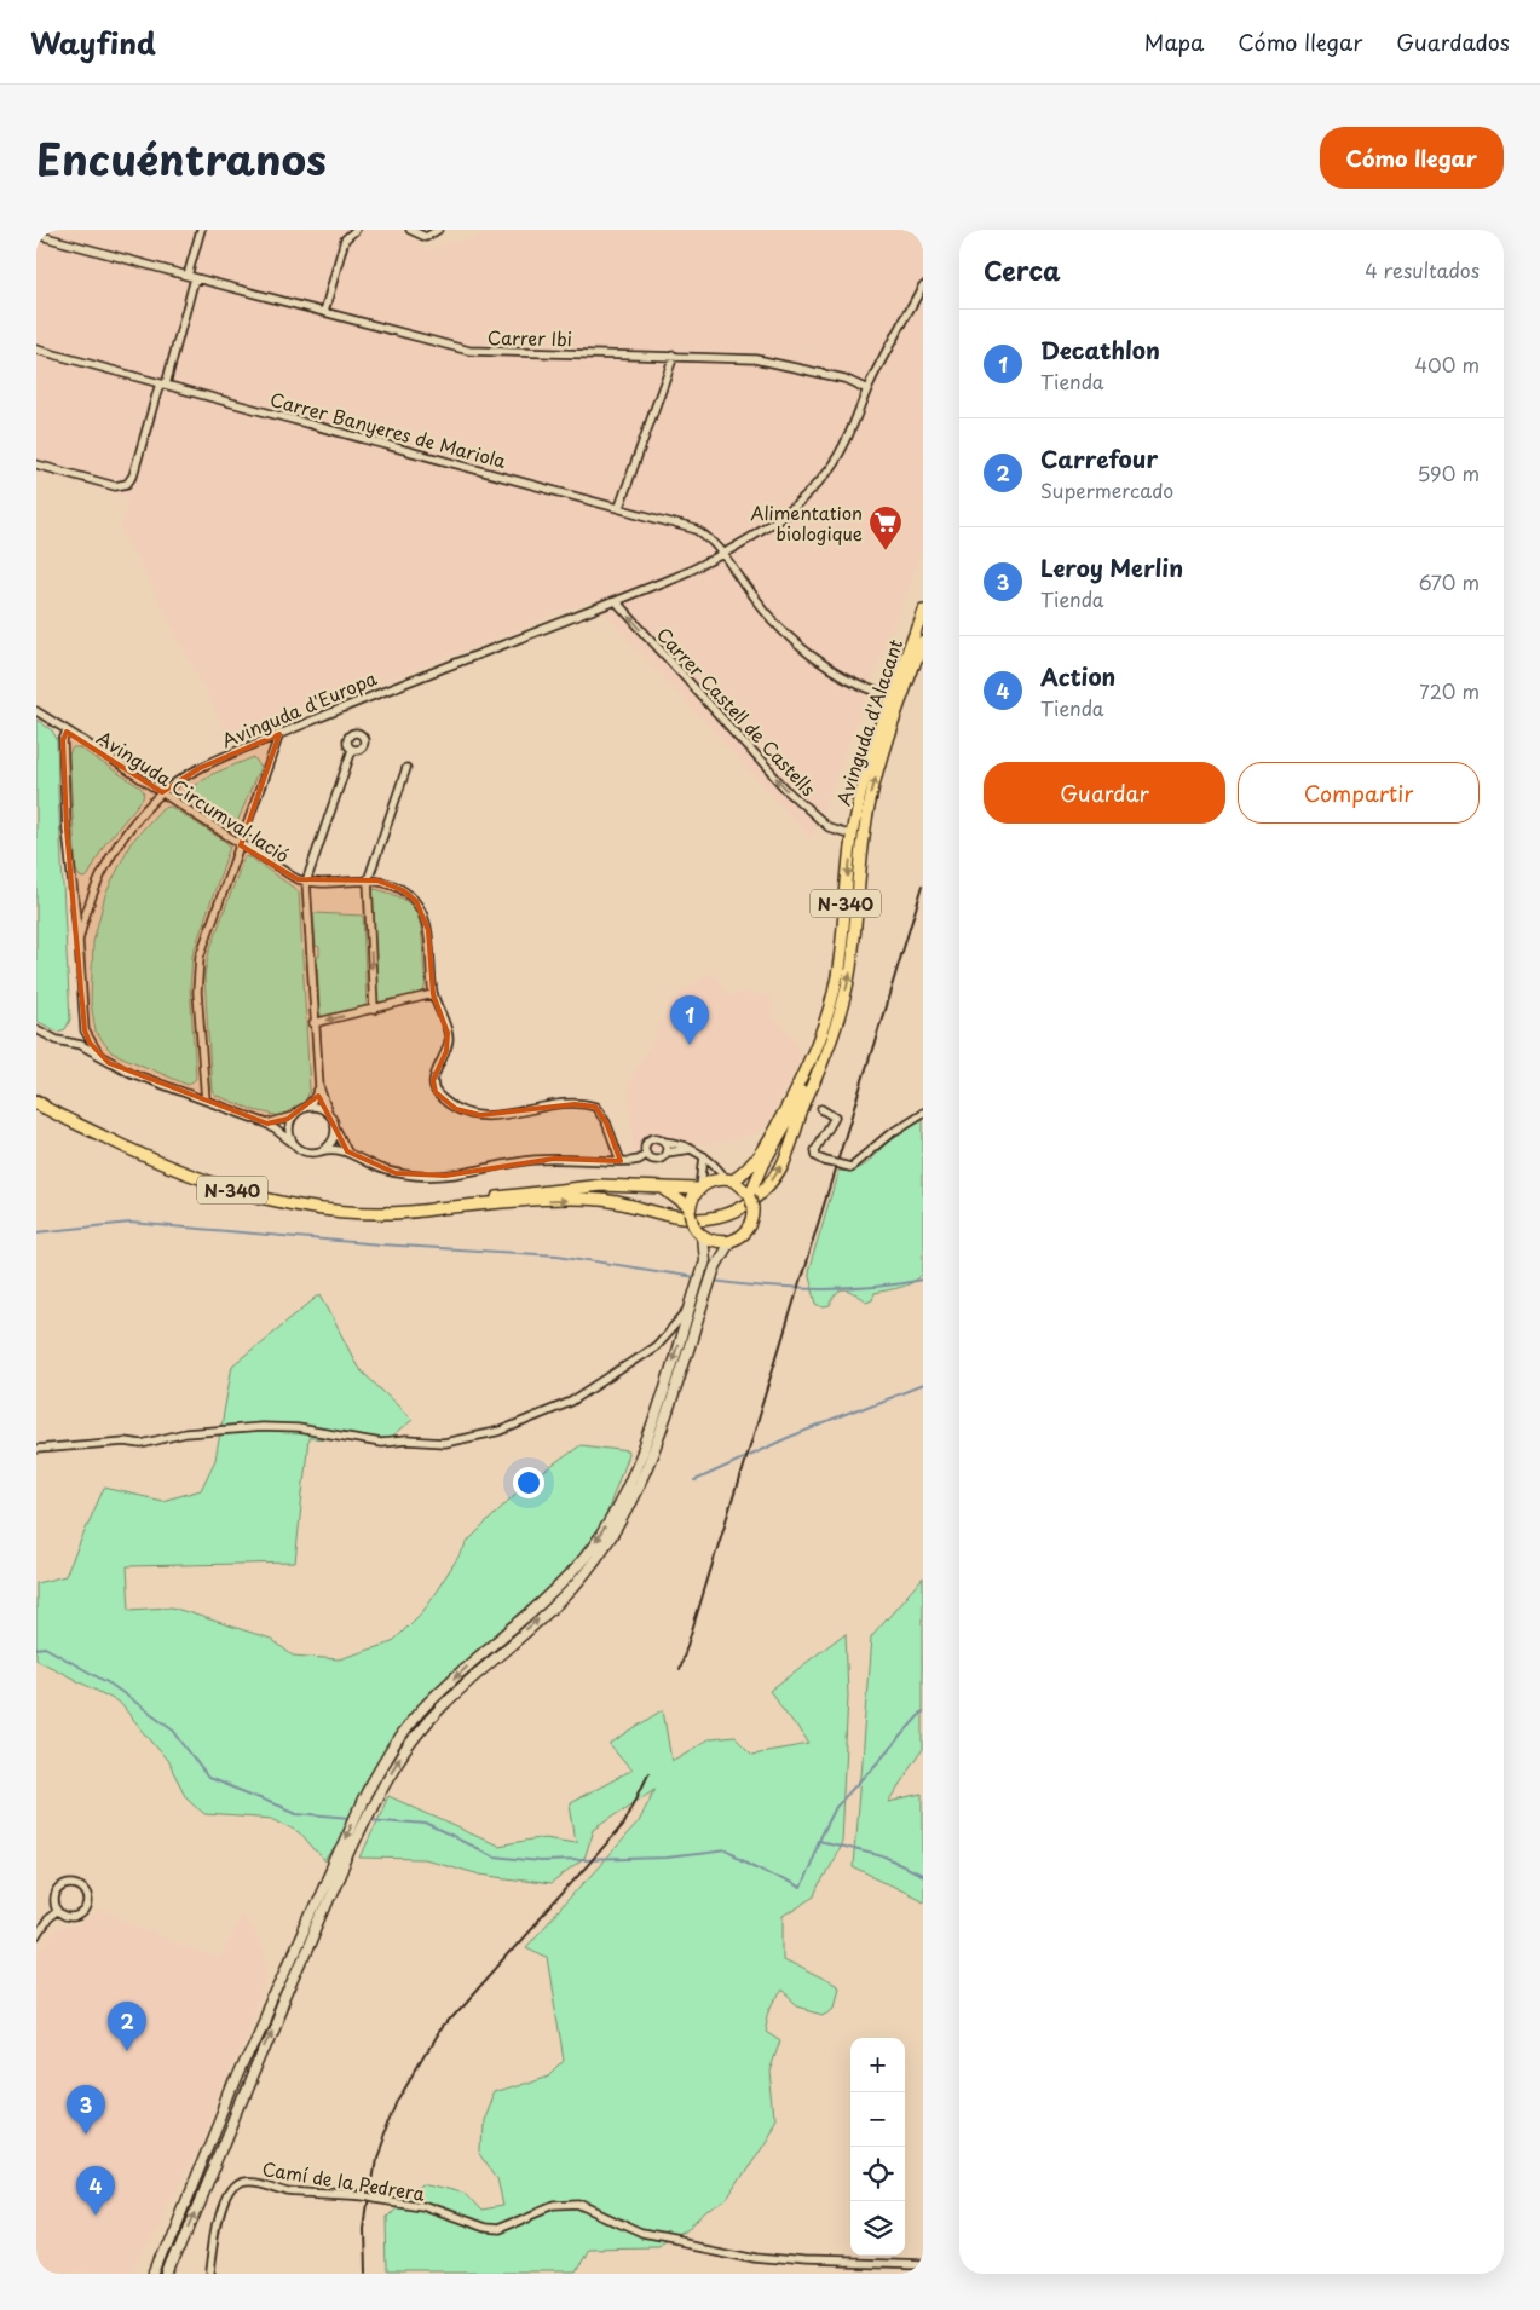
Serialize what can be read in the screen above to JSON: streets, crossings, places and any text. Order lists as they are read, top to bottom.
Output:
{
  "streets": {
    "main road": ["Avinguda d'Alacant", "N-340"],
    "street": [
      "Carrer Ibi",
      "Carrer Banyeres de Mariola",
      "Avinguda d'Europa",
      "Carrer Castell de Castells",
      "Avinguda Circumval·lació",
      "Camí de la Pedrera"
    ]
  },
  "crossings": [
    ["Carrer Ibi", "Avinguda d'Europa"],
    ["Carrer Banyeres de Mariola", "Avinguda d'Europa"],
    ["Avinguda d'Europa", "Carrer Castell de Castells"],
    ["Avinguda d'Europa", "Avinguda Circumval·lació"],
    ["Avinguda d'Alacant", "N-340"]
  ],
  "one_way": ["Carrer Castell de Castells"],
  "places": {
    "supermarket": ["Alimentation biologique"]
  },
  "page": {
    "header": "Wayfind",
    "nav": ["Mapa", "Cómo llegar", "Guardados"],
    "title": "Encuéntranos",
    "buttons": [
      "Cómo llegar",
      ["Guardar", "Compartir"]
    ],
    "heading": ["Cerca", "4 resultados"],
    "list": [
      {
        "mark": "1",
        "name": "Decathlon",
        "note": "Tienda",
        "value": "400 m"
      },
      {
        "mark": "2",
        "name": "Carrefour",
        "note": "Supermercado",
        "value": "590 m"
      },
      {
        "mark": "3",
        "name": "Leroy Merlin",
        "note": "Tienda",
        "value": "670 m"
      },
      {
        "mark": "4",
        "name": "Action",
        "note": "Tienda",
        "value": "720 m"
      }
    ],
    "pins": [
      "1",
      "2",
      "3",
      "4"
    ],
    "map_buttons": ["+", "−"]
  }
}
